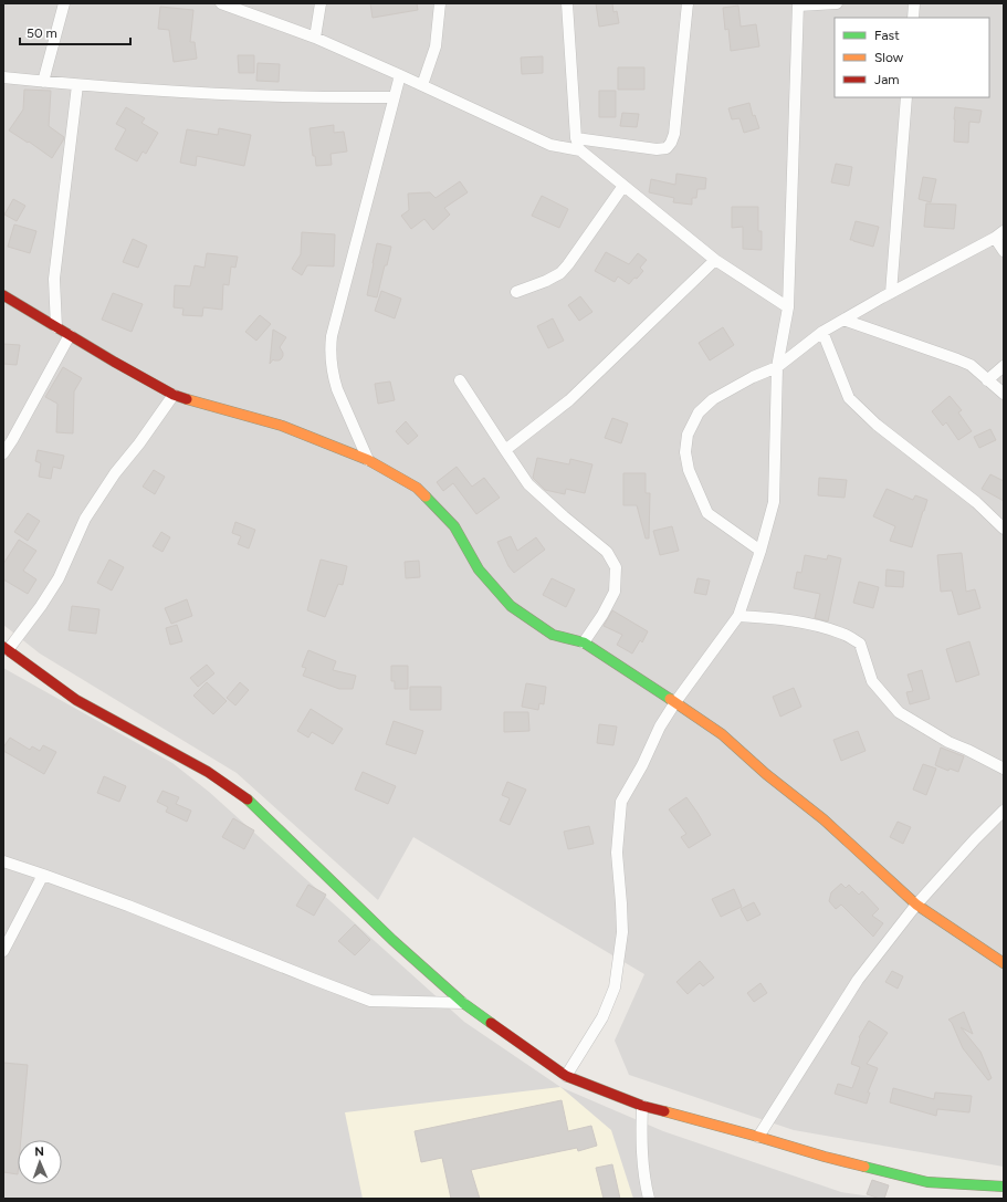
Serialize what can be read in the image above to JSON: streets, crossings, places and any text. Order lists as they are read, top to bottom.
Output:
{
  "legend": ["Fast", "Slow", "Jam"],
  "scale_bar": "50 m",
  "north": "top"
}
